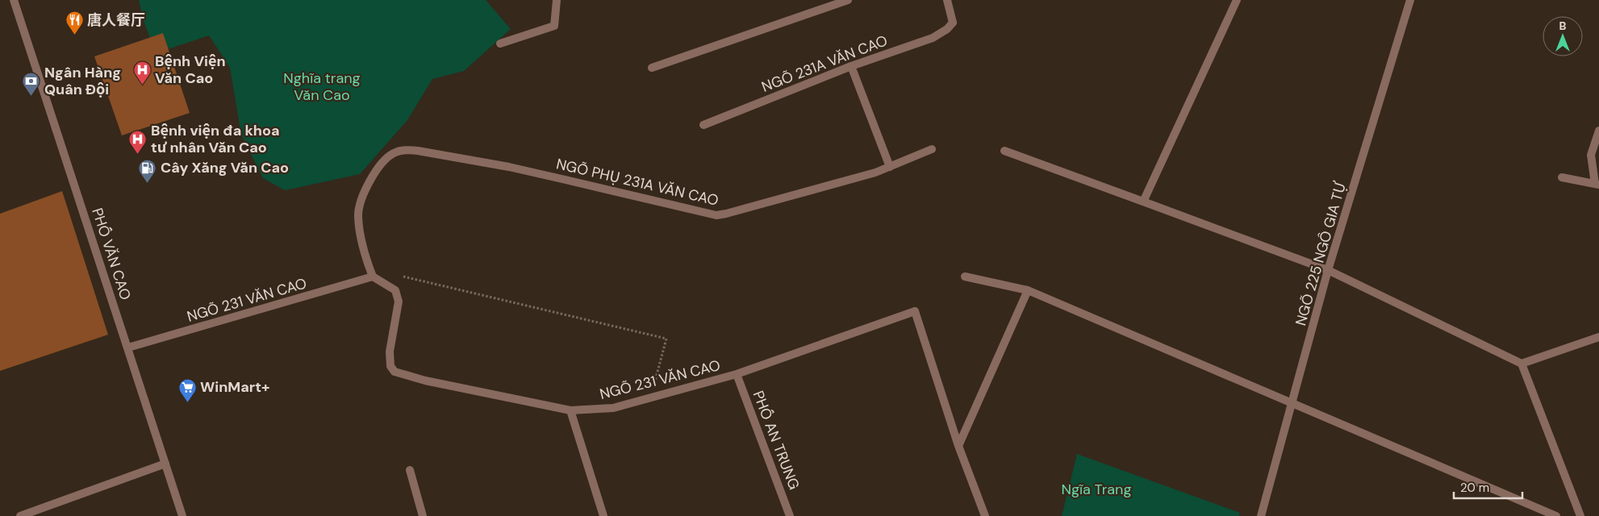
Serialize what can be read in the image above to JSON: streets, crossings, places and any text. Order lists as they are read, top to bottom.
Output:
{
  "streets": {
    "street": [
      "NGÕ 231A VĂN CAO",
      "NGÕ PHỤ 231A VĂN CAO",
      "PHỐ VĂN CAO",
      "NGÕ 225 NGÔ GIA TỰ",
      "NGÕ 231 VĂN CAO",
      "PHỐ AN TRUNG"
    ]
  },
  "crossings": [
    ["NGÕ PHỤ 231A VĂN CAO", "NGÕ 231 VĂN CAO"],
    ["PHỐ VĂN CAO", "NGÕ 231 VĂN CAO"],
    ["NGÕ 231 VĂN CAO", "PHỐ AN TRUNG"]
  ],
  "parks": ["Nghĩa trang Văn Cao", "Ngĩa Trang"],
  "places": {
    "restaurant": ["唐人餐厅"],
    "hospital": ["Bệnh Viện Văn Cao", "Bệnh viện đa khoa tư nhân Văn Cao"],
    "bank": ["Ngân Hàng Quân Đội"],
    "fuel station": ["Cây Xăng Văn Cao"],
    "supermarket": ["WinMart+"]
  },
  "scale_bar": "20 m",
  "north": "top"
}
